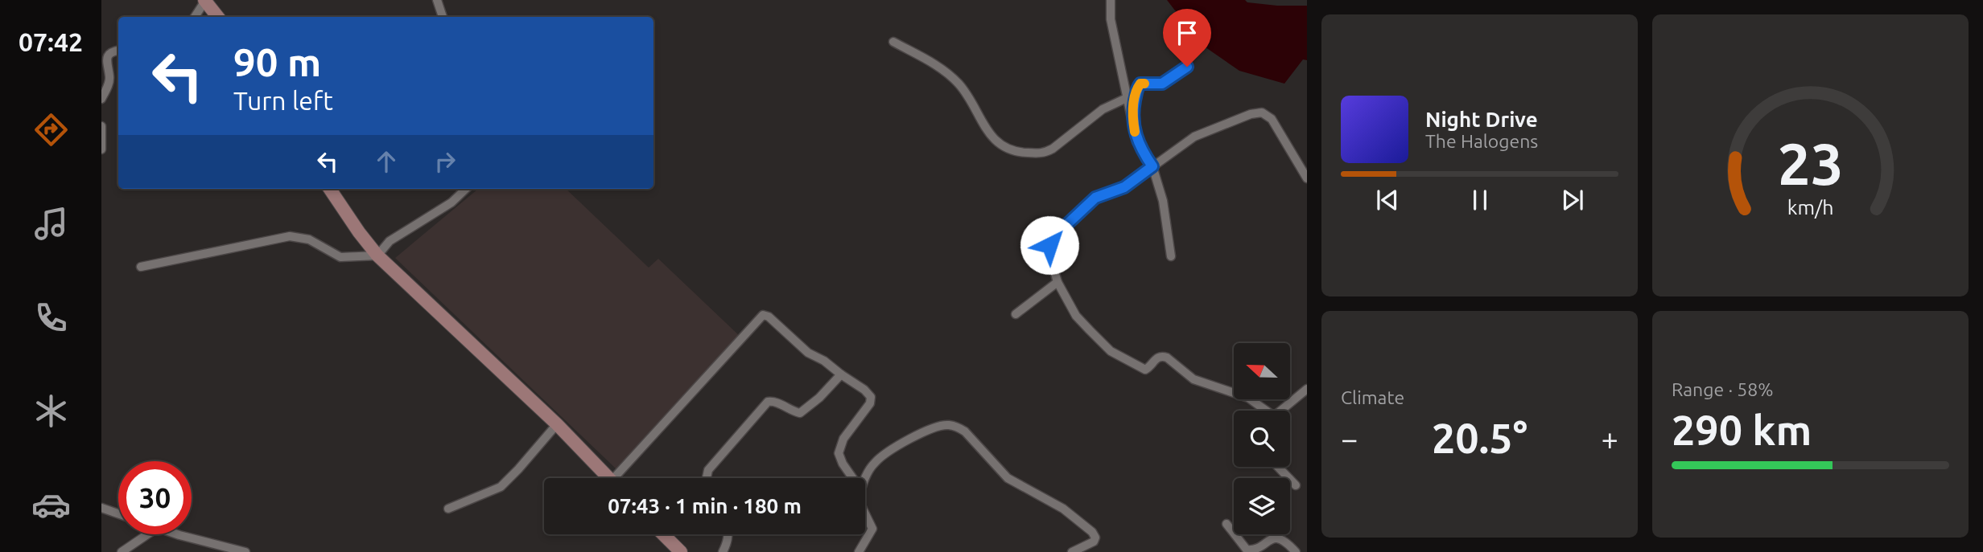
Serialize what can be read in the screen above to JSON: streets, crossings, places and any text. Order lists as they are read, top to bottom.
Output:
{
  "north": "left",
  "page": {
    "tabs": "07:42",
    "turn": ["90 m", "Turn left"],
    "song": ["Night Drive", "The Halogens"],
    "tile": [
      "Climate",
      ["Range · 58%", "290 km"]
    ],
    "heat": ["−", "20.5°", "+"],
    "limit": "30",
    "trip": "07:43 · 1 min · 180 m",
    "gauge": ["23", "km/h"]
  }
}
